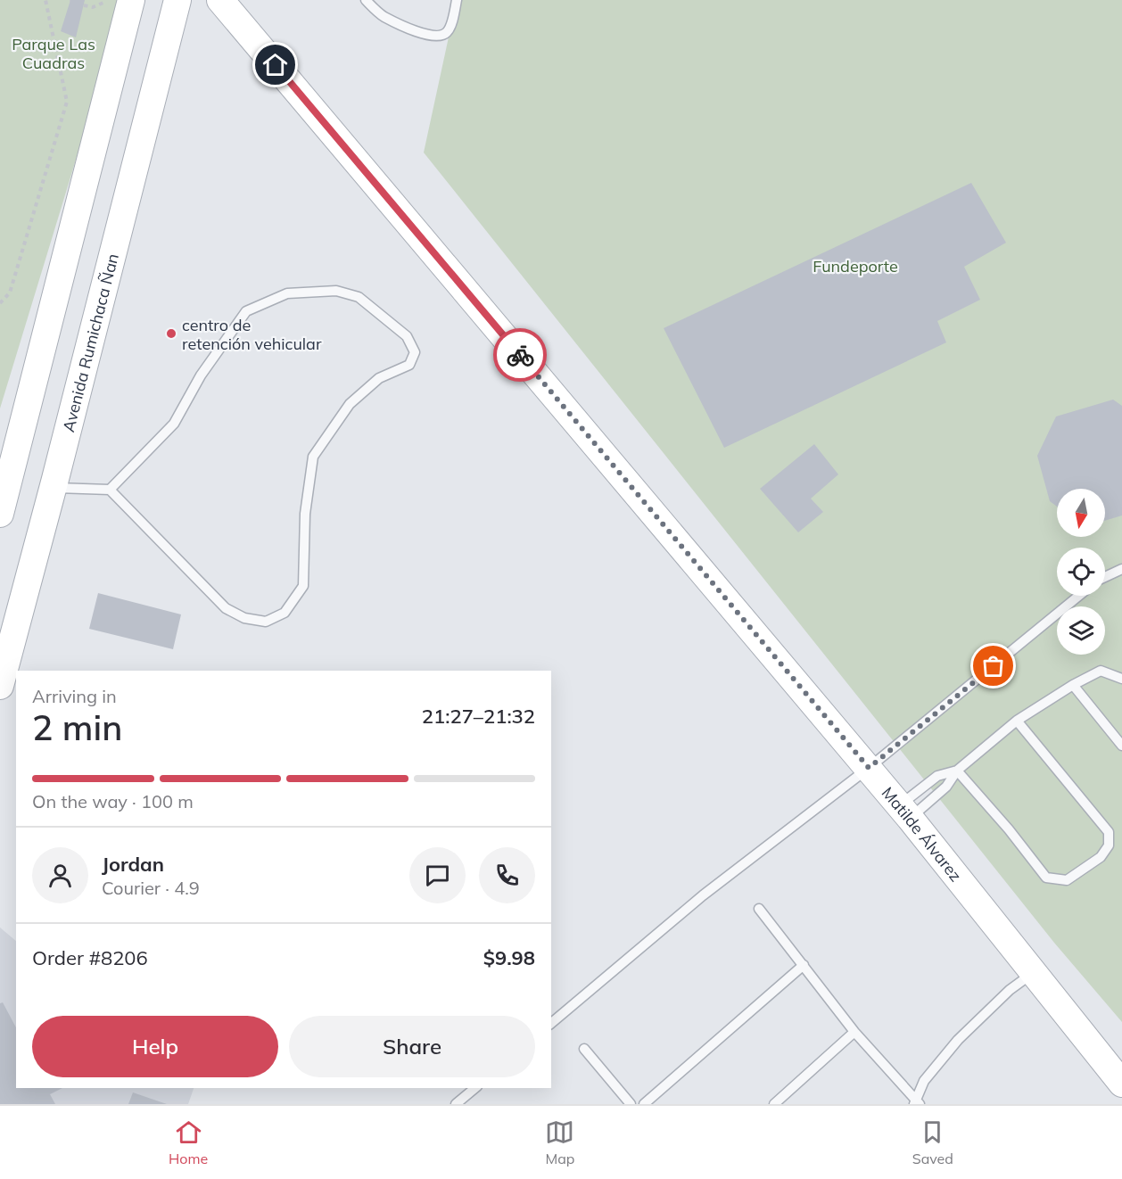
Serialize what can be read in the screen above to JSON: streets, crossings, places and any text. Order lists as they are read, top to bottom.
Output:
{
  "streets": {
    "street": ["Avenida Rumichaca Ñan", "Matilde Álvarez"]
  },
  "parks": ["Parque Las Cuadras", "Fundeporte"],
  "places": ["centro de retención vehicular"],
  "north": "bottom",
  "page": {
    "heading": ["2 min", "Arriving in", "21:27–21:32"],
    "panel": [
      "Jordan",
      "Courier · 4.9",
      "Order #8206",
      "$9.98"
    ],
    "bar": "On the way · 100 m",
    "buttons": ["Help", "Share"],
    "tabs": ["Home", "Map", "Saved"]
  }
}
